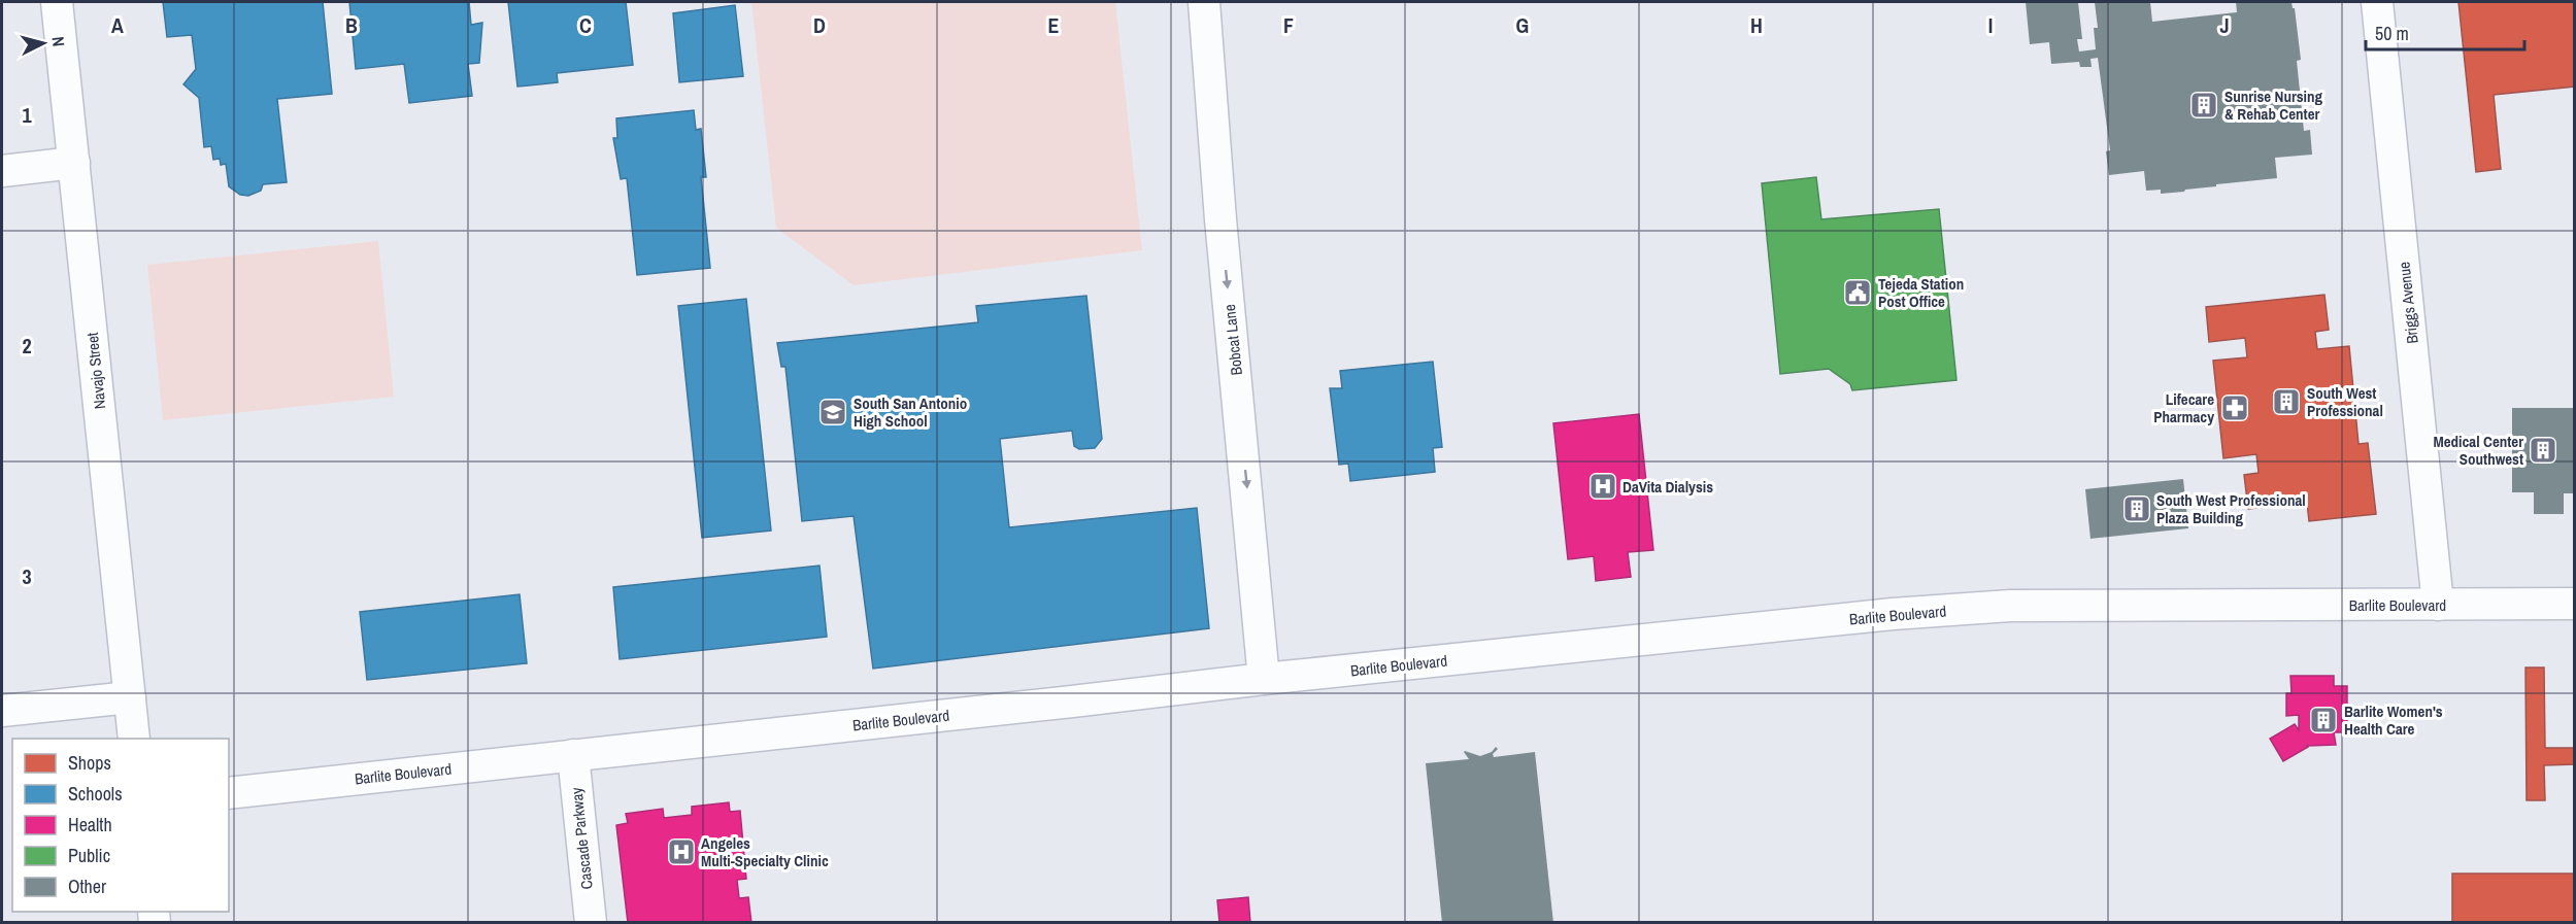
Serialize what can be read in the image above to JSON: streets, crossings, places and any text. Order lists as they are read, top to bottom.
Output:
{
  "streets": {
    "street": [
      "Briggs Avenue",
      "Bobcat Lane",
      "Navajo Street",
      "Barlite Boulevard",
      "Cascade Parkway"
    ]
  },
  "crossings": [
    ["Briggs Avenue", "Barlite Boulevard"],
    ["Bobcat Lane", "Barlite Boulevard"],
    ["Barlite Boulevard", "Cascade Parkway"]
  ],
  "one_way": ["Bobcat Lane"],
  "places": {
    "building": [
      "Sunrise Nursing & Rehab Center",
      "South West Professional",
      "Medical Center Southwest",
      "South West Professional Plaza Building",
      "Barlite Women's Health Care"
    ],
    "public building": ["Tejeda Station Post Office"],
    "pharmacy": ["Lifecare Pharmacy"],
    "school or university": ["South San Antonio High School"],
    "hospital": ["DaVita Dialysis", "Angeles Multi-Specialty Clinic"]
  },
  "legend": [
    "Shops",
    "Schools",
    "Health",
    "Public",
    "Other"
  ],
  "scale_bar": "50 m",
  "north": "right",
  "grid": {
    "columns": [
      "A",
      "B",
      "C",
      "D",
      "E",
      "F",
      "G",
      "H",
      "I",
      "J"
    ],
    "rows": ["1", "2", "3"]
  }
}
